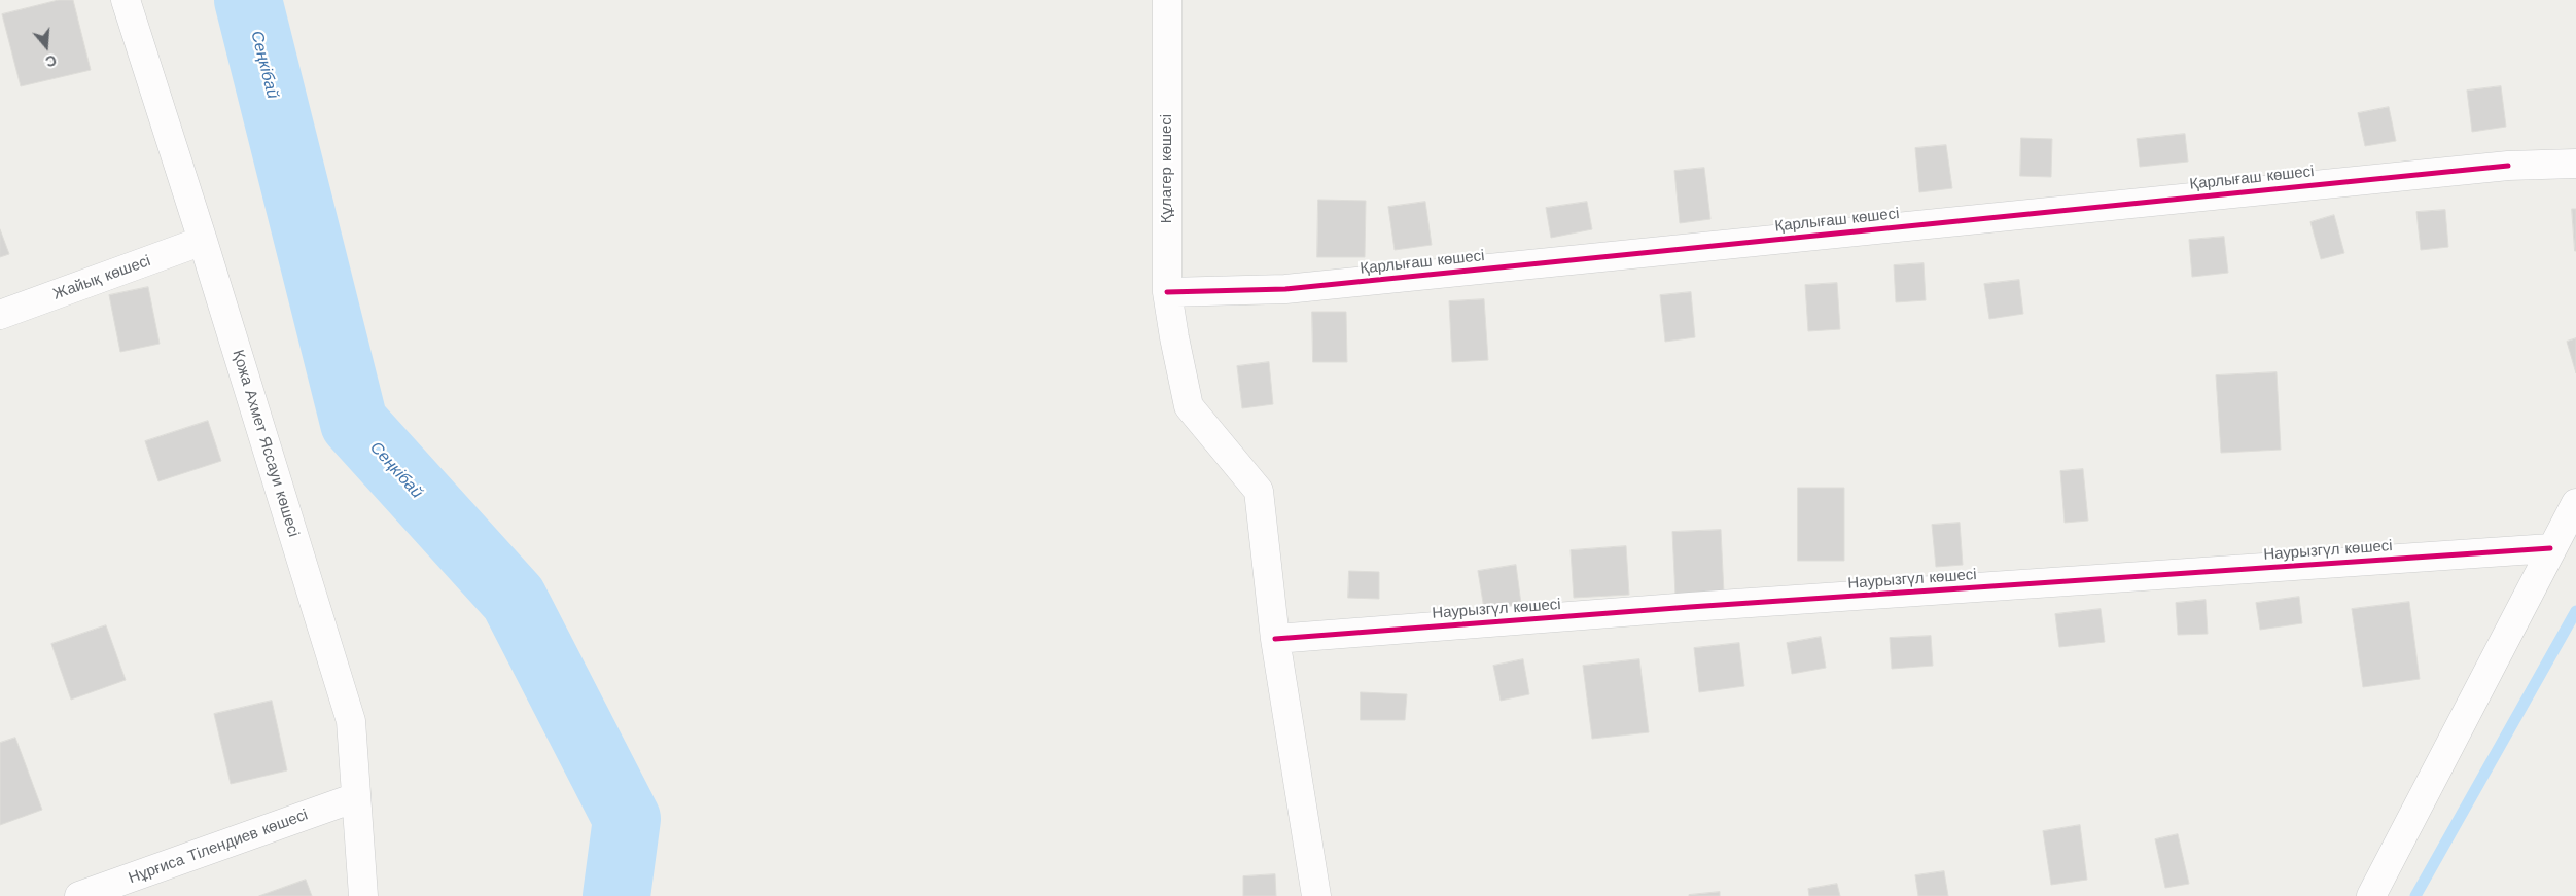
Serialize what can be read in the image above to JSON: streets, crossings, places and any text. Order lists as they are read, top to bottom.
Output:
{
  "streets": {
    "street": [
      "Құлагер көшесі",
      "Қарлығаш көшесі",
      "Жайық көшесі",
      "Қожа Ахмет Яссауи көшесі",
      "Наурызгүл көшесі",
      "Нұрғиса Тілендиев көшесі"
    ]
  },
  "crossings": [
    ["Құлагер көшесі", "Қарлығаш көшесі"],
    ["Құлагер көшесі", "Наурызгүл көшесі"],
    ["Жайық көшесі", "Қожа Ахмет Яссауи көшесі"],
    ["Қожа Ахмет Яссауи көшесі", "Нұрғиса Тілендиев көшесі"]
  ],
  "water": ["Сеңкібай"],
  "north": "bottom"
}
